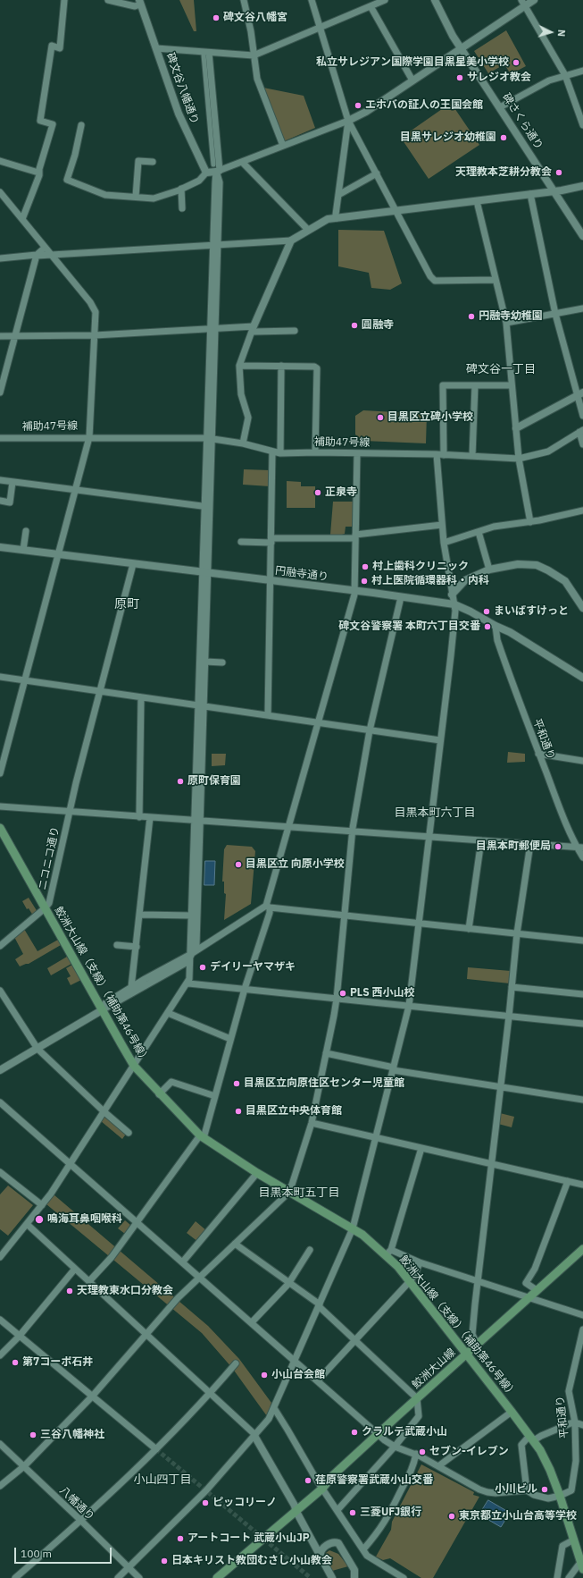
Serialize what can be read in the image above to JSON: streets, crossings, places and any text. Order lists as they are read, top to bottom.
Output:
{
  "streets": {
    "main road": ["鮫洲大山線（支線）（補助第46号線）", "鮫洲大山線"],
    "street": [
      "碑文谷八幡通り",
      "碑さくら通り",
      "補助47号線",
      "円融寺通り",
      "平和通り",
      "ニコニコ通り",
      "八幡通り"
    ]
  },
  "crossings": [
    ["円融寺通り", "平和通り"],
    ["円融寺通り", "ニコニコ通り"],
    ["平和通り", "鮫洲大山線（支線）（補助第46号線）"],
    ["ニコニコ通り", "鮫洲大山線（支線）（補助第46号線）"],
    ["鮫洲大山線（支線）（補助第46号線）", "鮫洲大山線"]
  ],
  "districts": [
    "碑文谷一丁目",
    "原町",
    "目黒本町六丁目",
    "目黒本町五丁目",
    "小山四丁目"
  ],
  "places": [
    "碑文谷八幡宮",
    "私立サレジアン国際学園目黒星美小学校",
    "サレジオ教会",
    "エホバの証人の王国会館",
    "目黒サレジオ幼稚園",
    "天理教本芝耕分教会",
    "円融寺幼稚園",
    "圓融寺",
    "目黒区立碑小学校",
    "正泉寺",
    "村上歯科クリニック",
    "村上医院循環器科・内科",
    "まいばすけっと",
    "碑文谷警察署 本町六丁目交番",
    "原町保育園",
    "目黒本町郵便局",
    "目黒区立 向原小学校",
    "デイリーヤマザキ",
    "PLS 西小山校",
    "目黒区立向原住区センター児童館",
    "目黒区立中央体育館",
    "鳴海耳鼻咽喉科",
    "天理教東水口分教会",
    "第7コーポ石井",
    "小山台会館",
    "クラルテ武蔵小山",
    "三谷八幡神社",
    "セブン-イレブン",
    "荏原警察署武蔵小山交番",
    "小川ビル",
    "ピッコリーノ",
    "三菱UFJ銀行",
    "東京都立小山台高等学校",
    "アートコート 武蔵小山JP",
    "日本キリスト教団むさし小山教会"
  ],
  "scale_bar": "100 m",
  "north": "right"
}
